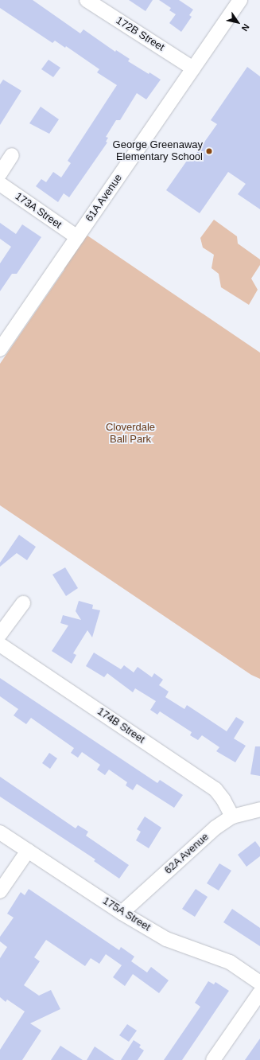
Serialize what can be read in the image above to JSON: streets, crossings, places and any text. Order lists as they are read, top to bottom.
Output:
{
  "streets": {
    "street": [
      "172B Street",
      "61A Avenue",
      "173A Street",
      "174B Street",
      "62A Avenue",
      "175A Street"
    ]
  },
  "crossings": [
    ["172B Street", "61A Avenue"],
    ["61A Avenue", "173A Street"],
    ["174B Street", "62A Avenue"],
    ["62A Avenue", "175A Street"]
  ],
  "parks": ["Cloverdale Ball Park"],
  "places": ["George Greenaway Elementary School"],
  "north": "bottom right"
}
